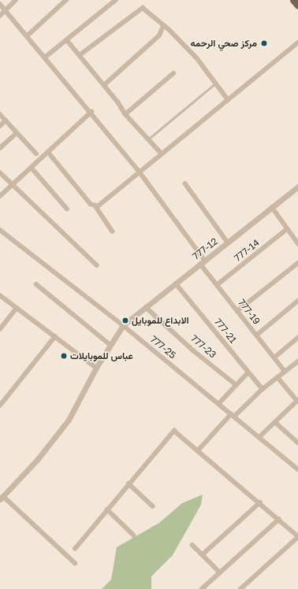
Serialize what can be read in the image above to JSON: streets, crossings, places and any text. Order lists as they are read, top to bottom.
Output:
{
  "streets": {
    "street": [
      "777-12",
      "777-14",
      "777-19",
      "777-21",
      "777-23",
      "777-25"
    ]
  },
  "crossings": [
    ["777-12", "777-19"],
    ["777-12", "777-21"],
    ["777-12", "777-23"],
    ["777-12", "777-25"],
    ["777-14", "777-19"]
  ],
  "places": ["مركز صحي الرحمه", "الابداع للموبايل", "عباس للموبايلات"]
}
